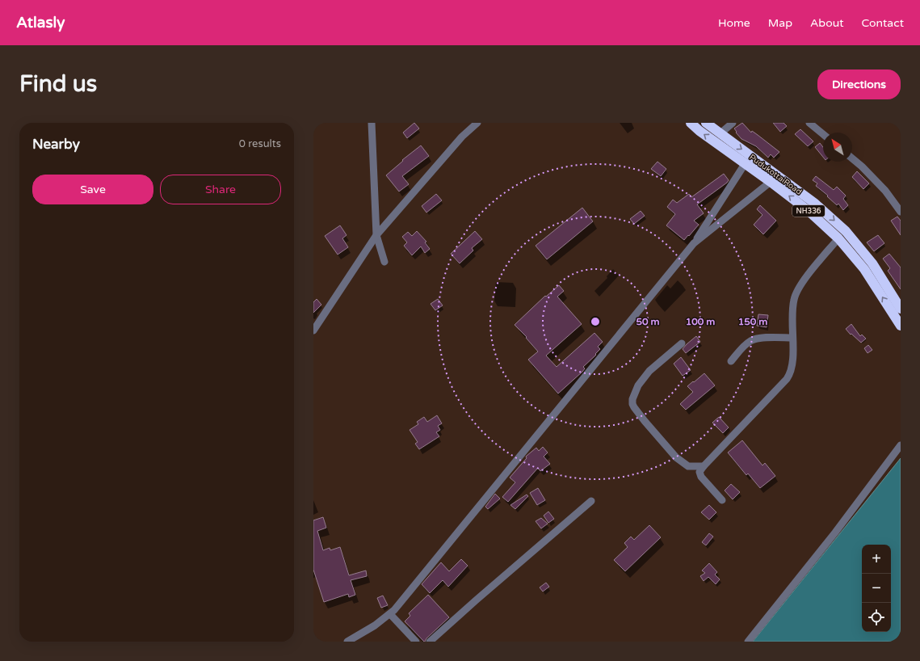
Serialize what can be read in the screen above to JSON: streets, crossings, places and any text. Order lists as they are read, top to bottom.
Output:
{
  "streets": {
    "highway": ["PudukottaiRoad", "NH336"]
  },
  "north": "top left",
  "page": {
    "header": "Atlasly",
    "nav": [
      "Home",
      "Map",
      "About",
      "Contact"
    ],
    "buttons": [
      "Directions",
      ["Save", "Share"]
    ],
    "title": "Find us",
    "heading": ["Nearby", "0 results"],
    "map_buttons": ["+", "−"]
  },
  "rings": ["50 m", "100 m", "150 m"]
}
